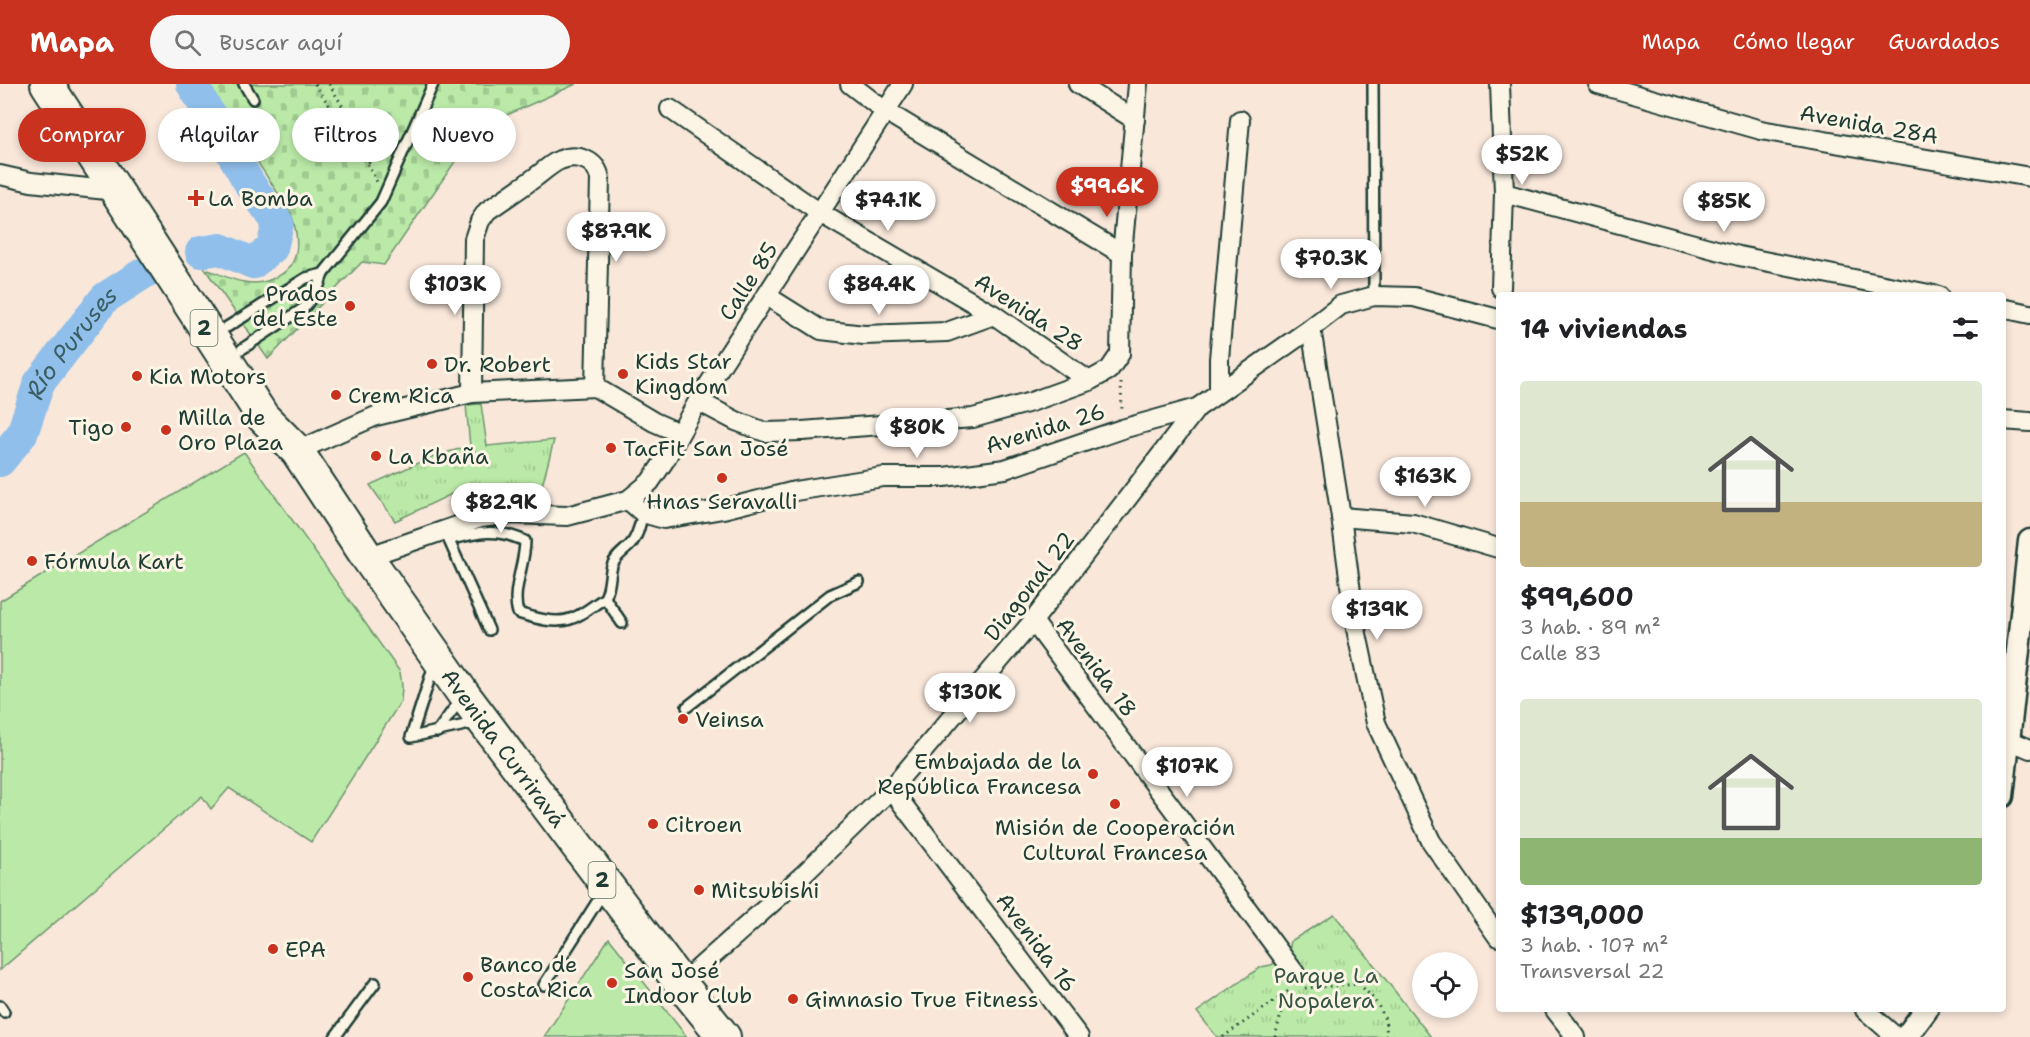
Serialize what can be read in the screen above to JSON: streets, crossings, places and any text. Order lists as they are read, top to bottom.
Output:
{
  "streets": {
    "highway": ["2", "Avenida Curriravá"],
    "street": [
      "Avenida 28A",
      "Calle 85",
      "Avenida 28",
      "Avenida 26",
      "Diagonal 22",
      "Avenida 18",
      "Avenida 16"
    ]
  },
  "crossings": [
    ["Calle 85", "Avenida 28"],
    ["Avenida 26", "Diagonal 22"],
    ["Diagonal 22", "Avenida 18"],
    ["Diagonal 22", "Avenida Curriravá"],
    ["Diagonal 22", "Avenida 16"]
  ],
  "water": ["Río Puruses"],
  "parks": ["Parque La Nopalera"],
  "places": {
    "health": ["La Bomba"],
    "other": [
      "Prados del Este",
      "Dr. Robert",
      "Kids Star Kingdom",
      "Kia Motors",
      "Crem Rica",
      "Tigo",
      "Milla de Oro Plaza",
      "TacFit San José",
      "La Kbaña",
      "Hnas Seravalli",
      "Fórmula Kart",
      "Veinsa",
      "Embajada de la República Francesa",
      "Misión de Cooperación Cultural Francesa",
      "Citroen",
      "Mitsubishi",
      "EPA",
      "Banco de Costa Rica",
      "San José Indoor Club",
      "Gimnasio True Fitness"
    ]
  },
  "page": {
    "header": "Mapa",
    "search": "Buscar aquí",
    "nav": ["Mapa", "Cómo llegar", "Guardados"],
    "chip": [
      "Comprar",
      "Alquilar",
      "Filtros",
      "Nuevo"
    ],
    "price": [
      "$52K",
      "$99.6K",
      "$74.1K",
      "$85K",
      "$87.9K",
      "$70.3K",
      "$103K",
      "$84.4K",
      "$80K",
      "$163K",
      "$82.9K",
      "$139K",
      "$130K",
      "$107K"
    ],
    "heading": "14 viviendas",
    "list": [
      {
        "name": "$99,600",
        "note": "3 hab. · 89 m² · Calle 83"
      },
      {
        "name": "$139,000",
        "note": "3 hab. · 107 m² · Transversal 22"
      }
    ]
  }
}
